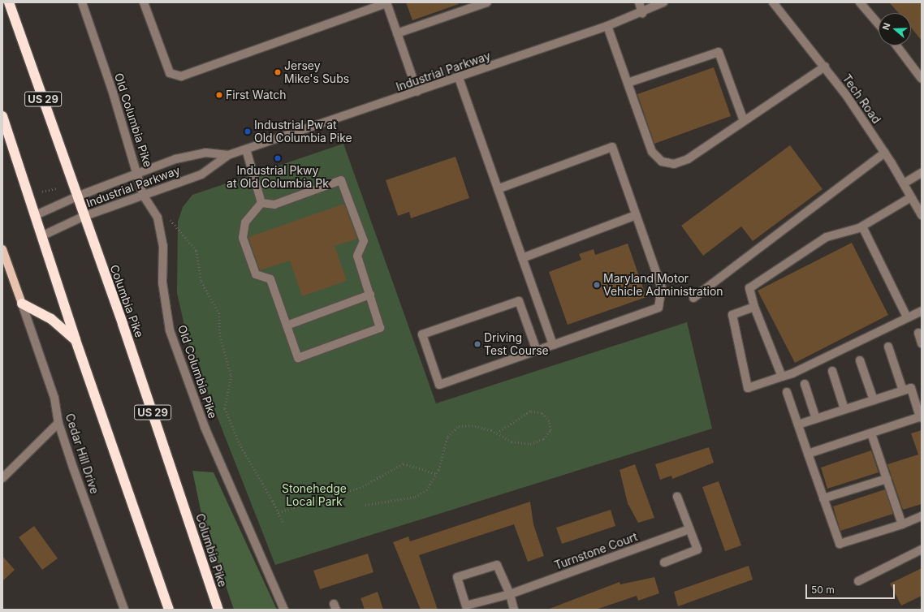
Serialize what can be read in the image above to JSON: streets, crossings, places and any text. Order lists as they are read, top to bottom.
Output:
{
  "streets": {
    "highway": ["US 29", "Columbia Pike"],
    "street": [
      "Industrial Parkway",
      "Tech Road",
      "Old Columbia Pike",
      "Cedar Hill Drive",
      "Turnstone Court"
    ]
  },
  "crossings": [
    ["Industrial Parkway", "Old Columbia Pike"],
    ["Industrial Parkway", "Columbia Pike"]
  ],
  "parks": ["Stonehedge Local Park"],
  "places": [
    "Jersey Mike's Subs",
    "First Watch",
    "Industrial Pw at Old Columbia Pike",
    "Industrial Pkwy at Old Columbia Pk",
    "Maryland Motor Vehicle Administration",
    "Driving Test Course"
  ],
  "scale_bar": "50 m",
  "north": "left"
}
